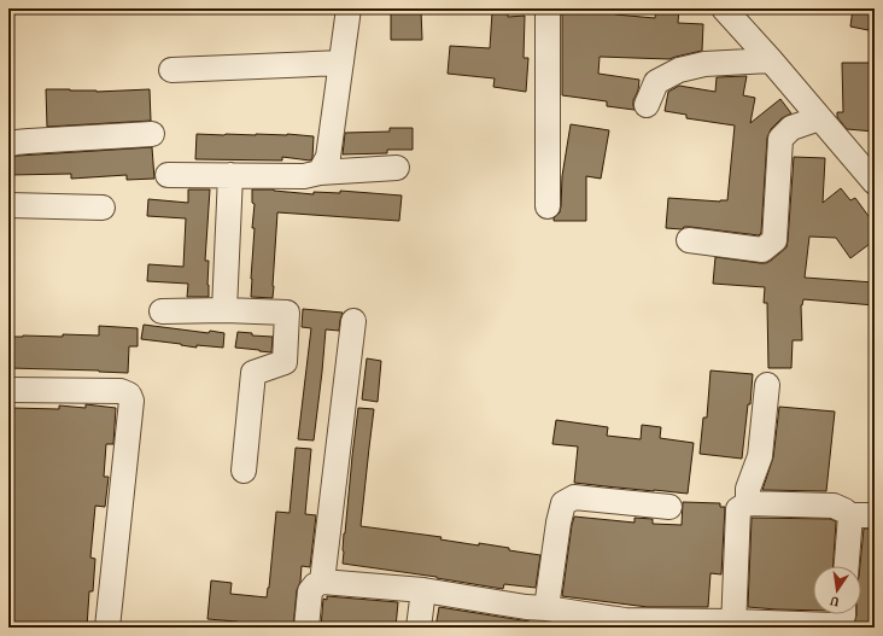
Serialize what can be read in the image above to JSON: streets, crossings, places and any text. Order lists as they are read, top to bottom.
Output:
{
  "north": "bottom"
}
